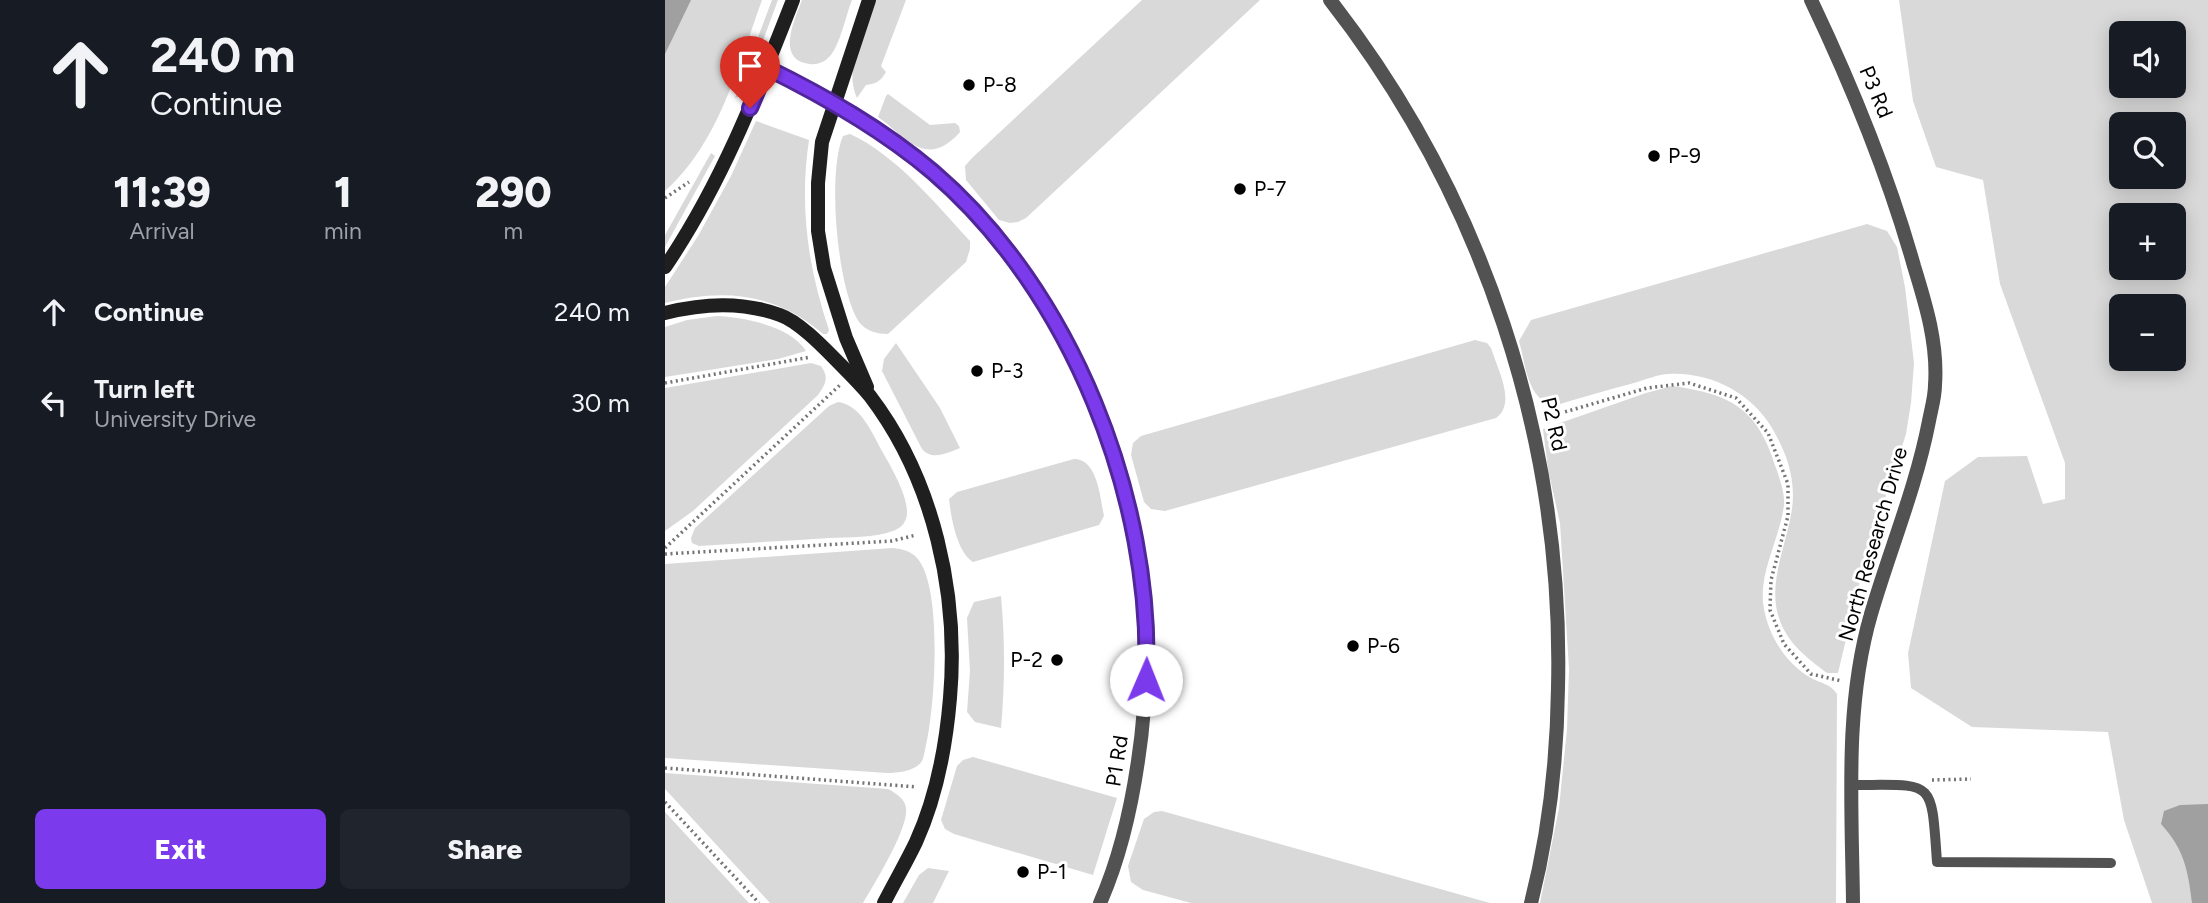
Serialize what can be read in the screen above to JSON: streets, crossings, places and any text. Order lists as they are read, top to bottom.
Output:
{
  "streets": {
    "street": [
      "P3 Rd",
      "P2 Rd",
      "North Research Drive",
      "P1 Rd"
    ]
  },
  "crossings": [
    ["P3 Rd", "North Research Drive"]
  ],
  "places": [
    "P-8",
    "P-9",
    "P-7",
    "P-3",
    "P-6",
    "P-2",
    "P-1"
  ],
  "page": {
    "turn": ["240 m", "Continue"],
    "map_buttons": ["+", "−"],
    "eta": [
      "11:39",
      "Arrival",
      "1",
      "min",
      "290",
      "m"
    ],
    "list": [
      {
        "name": "Continue",
        "value": "240 m"
      },
      {
        "name": "Turn left",
        "note": "University Drive",
        "value": "30 m"
      }
    ],
    "buttons": ["Exit", "Share"]
  }
}
